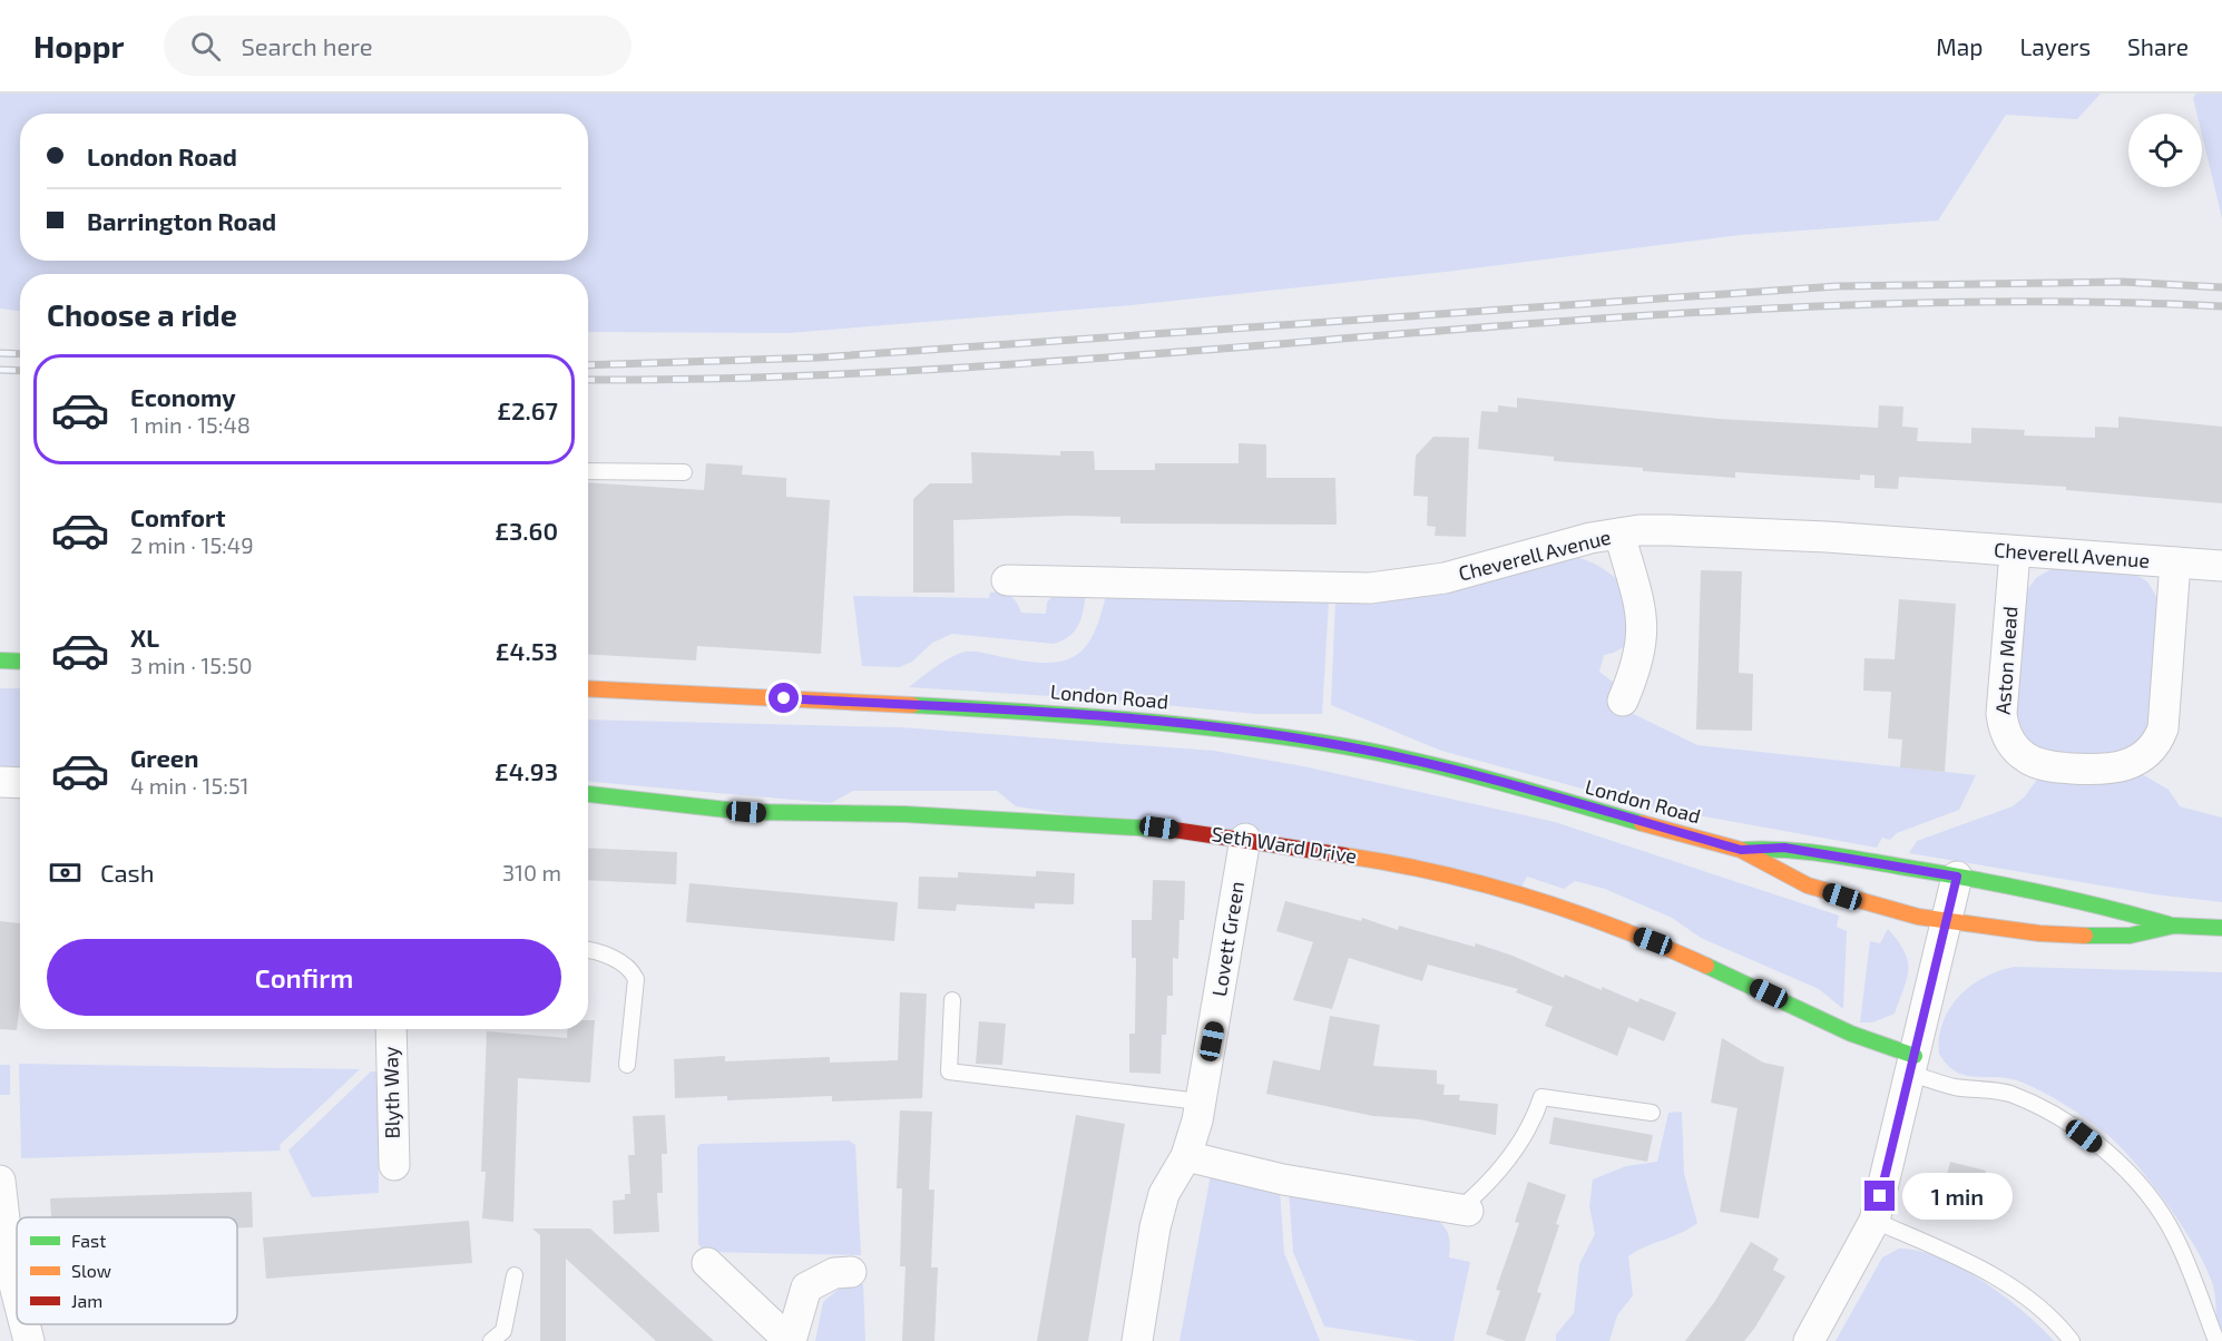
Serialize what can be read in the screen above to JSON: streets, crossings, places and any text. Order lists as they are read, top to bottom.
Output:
{
  "streets": {
    "main road": ["London Road", "Seth Ward Drive"],
    "street": [
      "Cheverell Avenue",
      "Aston Mead",
      "Lovett Green",
      "Blyth Way"
    ]
  },
  "crossings": [
    ["Cheverell Avenue", "Aston Mead"],
    ["Seth Ward Drive", "Lovett Green"]
  ],
  "legend": ["Fast", "Slow", "Jam"],
  "page": {
    "header": "Hoppr",
    "search": "Search here",
    "nav": ["Map", "Layers", "Share"],
    "banner": ["London Road", "Barrington Road"],
    "heading": "Choose a ride",
    "list": [
      {
        "name": "Economy",
        "note": "1 min · 15:48",
        "value": "£2.67"
      },
      {
        "name": "Comfort",
        "note": "2 min · 15:49",
        "value": "£3.60"
      },
      {
        "name": "XL",
        "note": "3 min · 15:50",
        "value": "£4.53"
      },
      {
        "name": "Green",
        "note": "4 min · 15:51",
        "value": "£4.93"
      }
    ],
    "pay": ["Cash", "310 m"],
    "buttons": "Confirm",
    "bubble": "1 min"
  }
}
